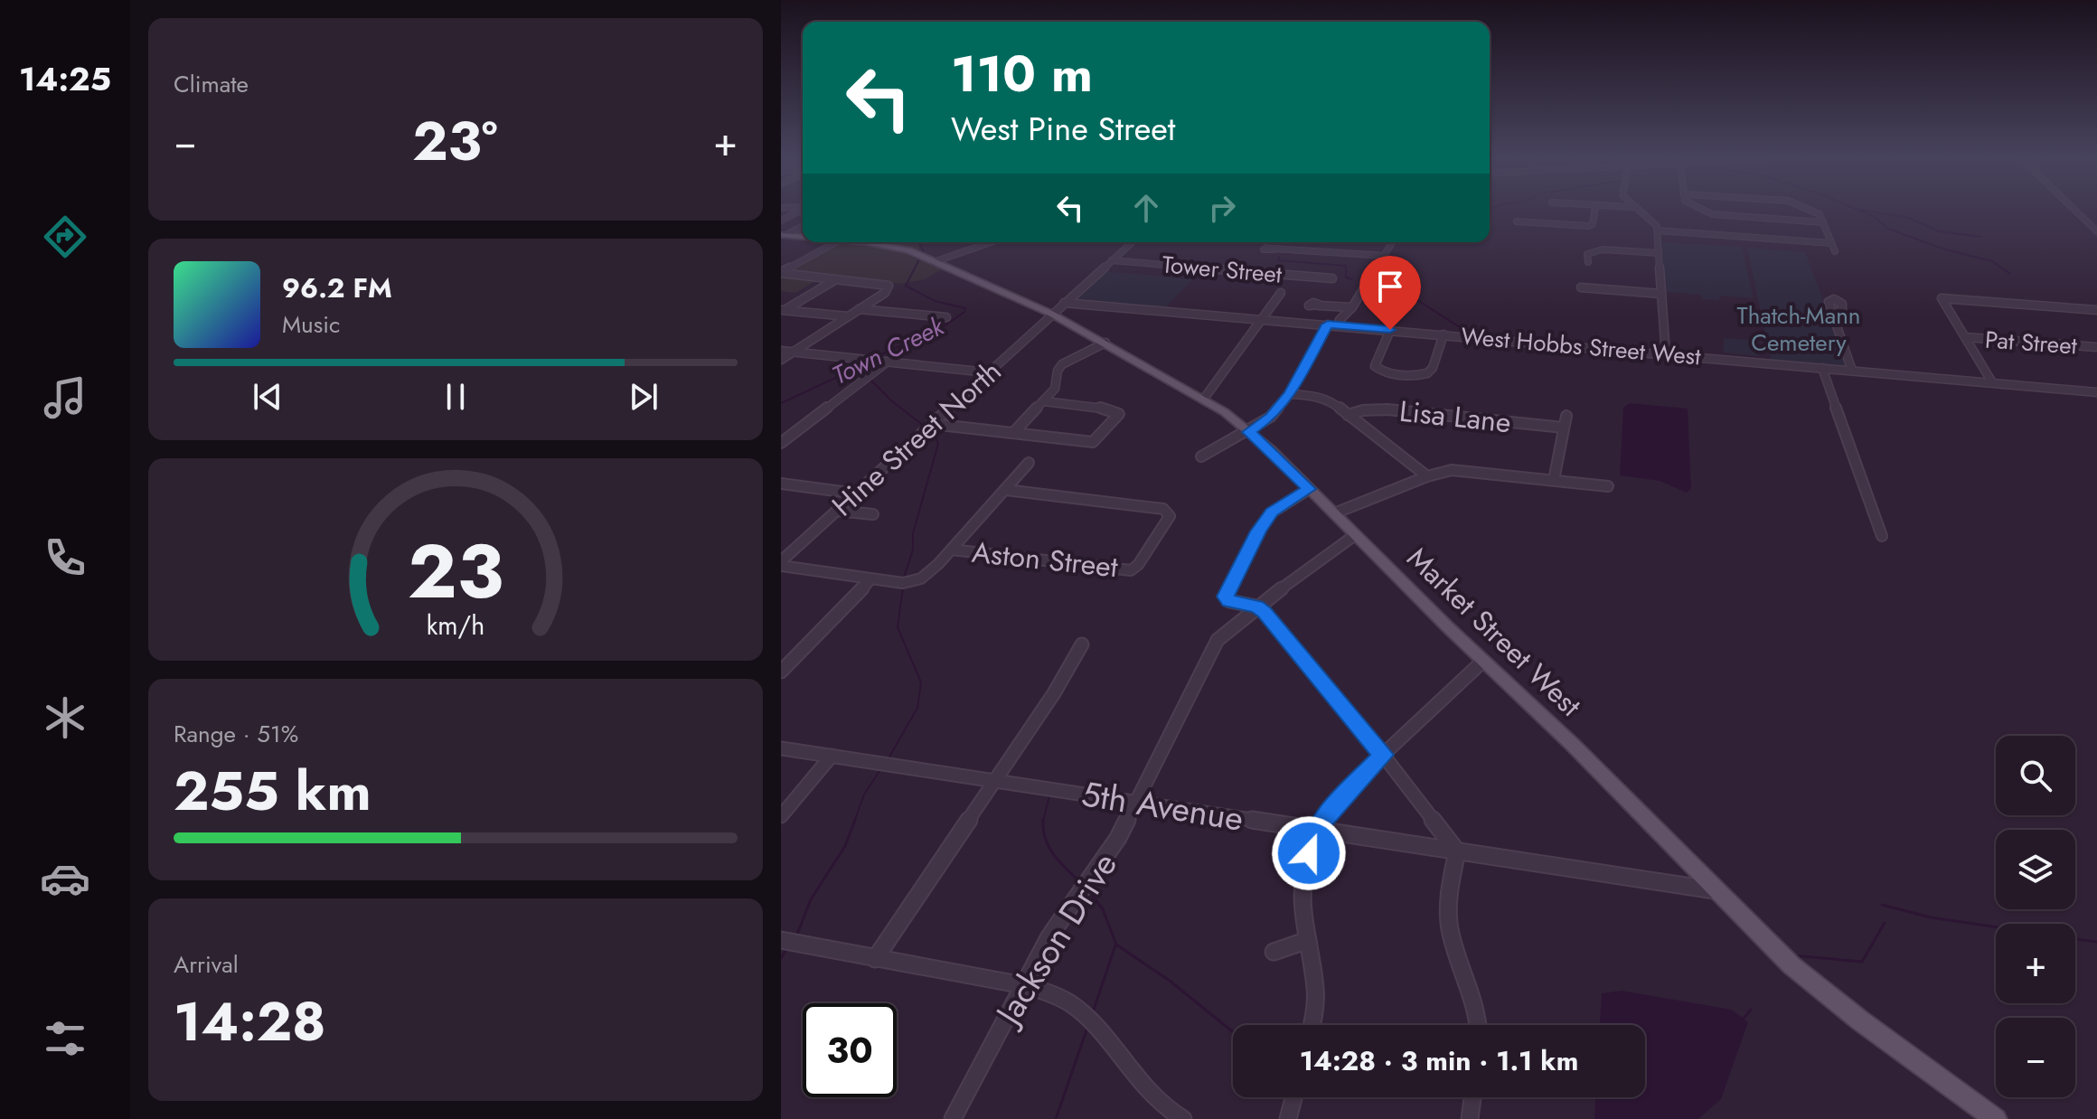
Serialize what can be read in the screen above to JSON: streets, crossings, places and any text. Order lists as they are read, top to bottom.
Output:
{
  "streets": {
    "main road": ["Market Street West"],
    "street": [
      "Tower Street",
      "Pat Street",
      "West Hobbs Street West",
      "Lisa Lane",
      "Hine Street North",
      "Aston Street",
      "5th Avenue",
      "Jackson Drive"
    ]
  },
  "crossings": [
    ["Tower Street", "Hine Street North"],
    ["West Hobbs Street West", "Hine Street North"],
    ["Hine Street North", "Market Street West"],
    ["Market Street West", "5th Avenue"],
    ["Market Street West", "Jackson Drive"],
    ["5th Avenue", "Jackson Drive"]
  ],
  "water": ["Town Creek"],
  "parks": ["Thatch-Mann Cemetery"],
  "page": {
    "tabs": "14:25",
    "tile": [
      "Climate",
      ["Range · 51%", "255 km"],
      ["Arrival", "14:28"]
    ],
    "turn": ["110 m", "West Pine Street"],
    "heat": ["−", "23°", "+"],
    "song": ["96.2 FM", "Music"],
    "map_buttons": ["+", "−"],
    "limit": "30",
    "trip": "14:28 · 3 min · 1.1 km",
    "gauge": ["23", "km/h"]
  }
}
